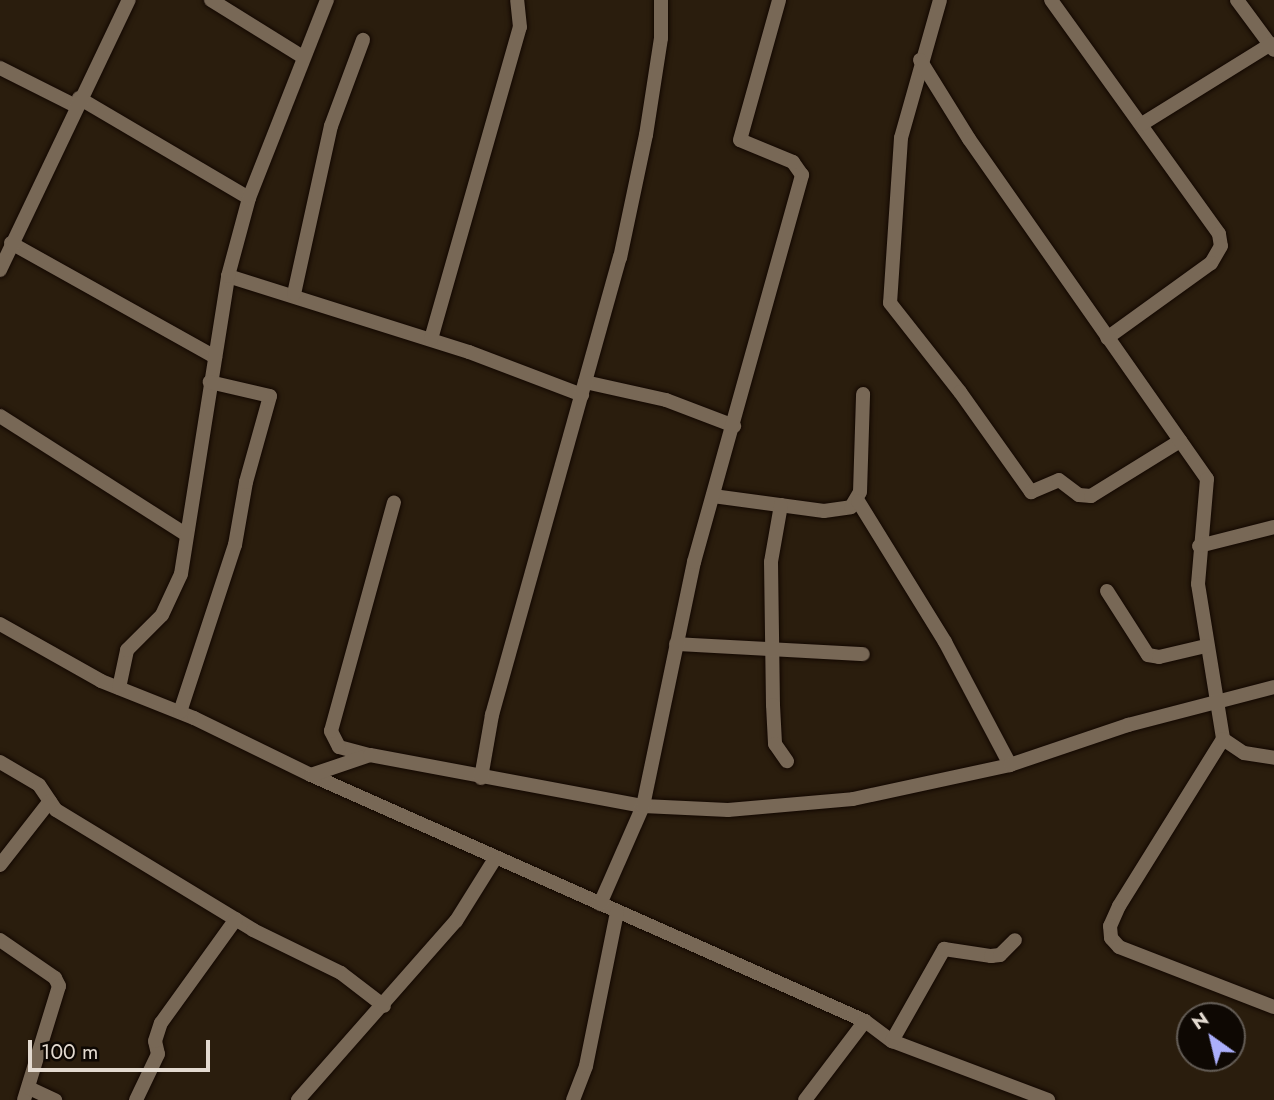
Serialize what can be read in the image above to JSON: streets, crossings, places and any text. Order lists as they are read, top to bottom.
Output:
{
  "scale_bar": "100 m",
  "north": "top left"
}
